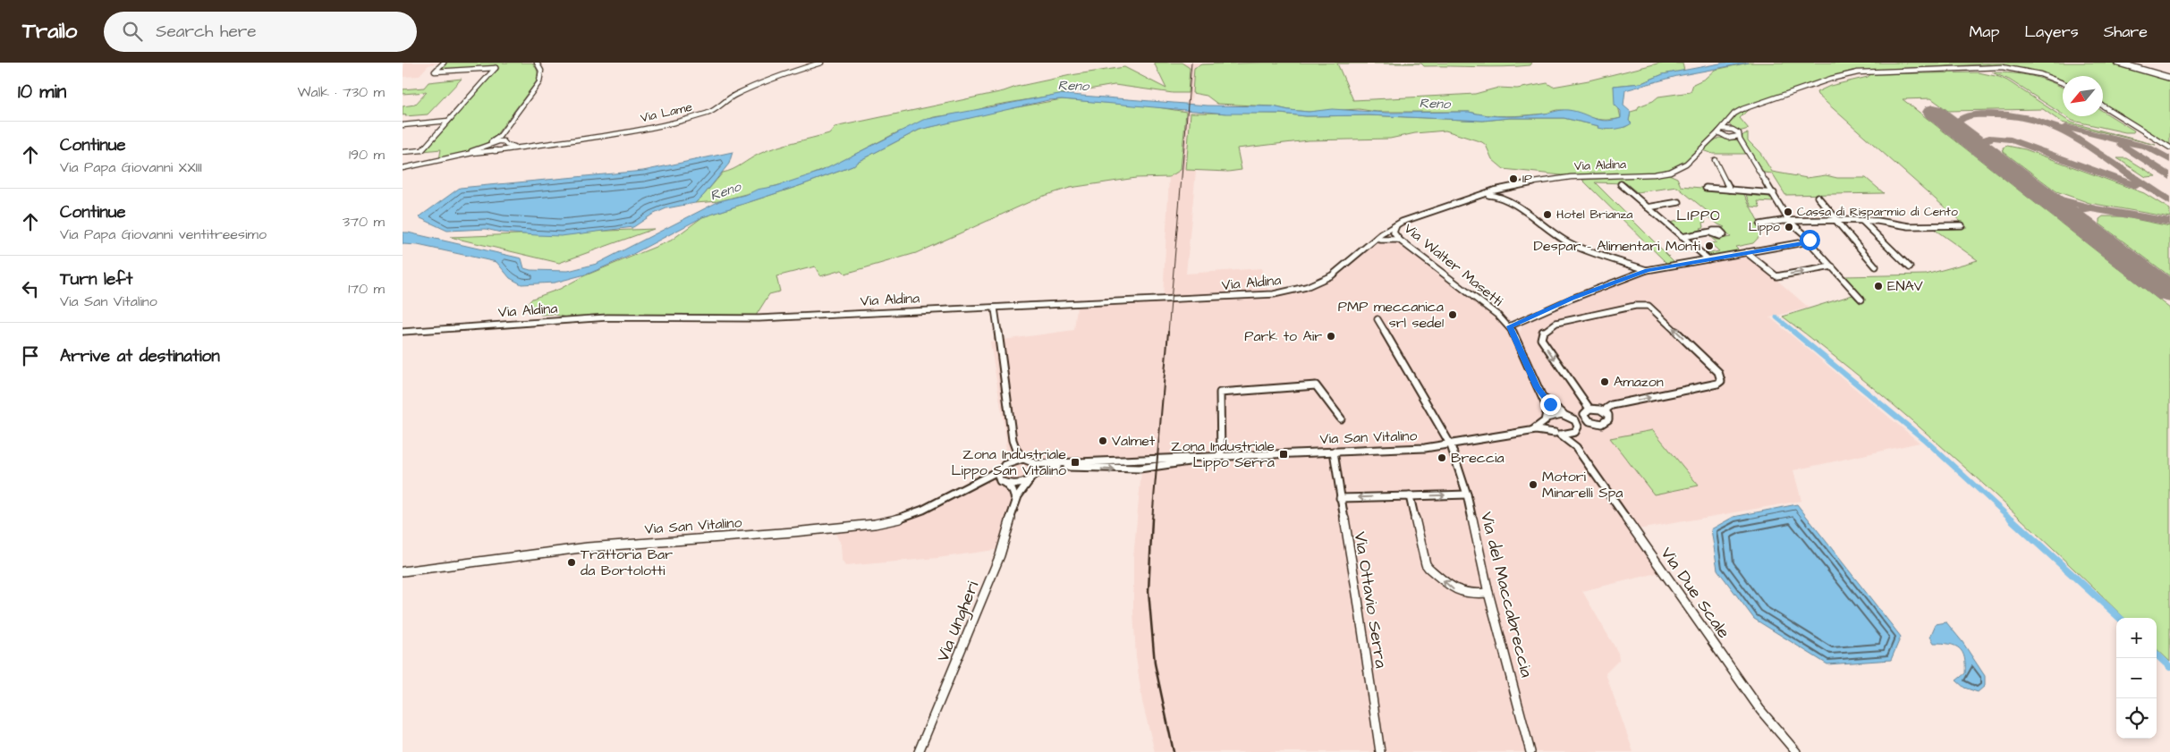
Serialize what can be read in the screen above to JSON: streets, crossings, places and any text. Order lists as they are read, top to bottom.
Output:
{
  "streets": {
    "street": [
      "Via Lame",
      "Via Aldina",
      "Via Walter Masetti",
      "Via San Vitalino",
      "Via Due Scale",
      "Via del Maccabreccia",
      "Via Ottavio Serra",
      "Via Ungheri"
    ]
  },
  "crossings": [
    ["Via Aldina", "Via Walter Masetti"],
    ["Via San Vitalino", "Via Due Scale"],
    ["Via San Vitalino", "Via del Maccabreccia"],
    ["Via San Vitalino", "Via Ottavio Serra"],
    ["Via San Vitalino", "Via Ungheri"]
  ],
  "districts": ["LIPPO"],
  "water": ["Reno"],
  "places": {
    "other": [
      "IP",
      "Cassa di Risparmio di Cento",
      "Hotel Brianza",
      "Lippo",
      "Despar - Alimentari Monti",
      "ENAV",
      "PMP meccanica srl sede1",
      "Park to Air",
      "Amazon",
      "Valmet",
      "Breccia",
      "Motori Minarelli Spa",
      "Trattoria Bar da Bortolotti"
    ],
    "transit": ["Zona Industriale Lippo Serra", "Zona Industriale Lippo San Vitalino"]
  },
  "north": "bottom left",
  "page": {
    "header": "Trailo",
    "search": "Search here",
    "nav": ["Map", "Layers", "Share"],
    "heading": ["10 min", "Walk · 730 m"],
    "list": [
      ["Continue", "Via Papa Giovanni XXIII", "190 m"],
      ["Continue", "Via Papa Giovanni ventitreesimo", "370 m"],
      ["Turn left", "Via San Vitalino", "170 m"],
      "Arrive at destination"
    ],
    "map_buttons": ["+", "−"]
  }
}
